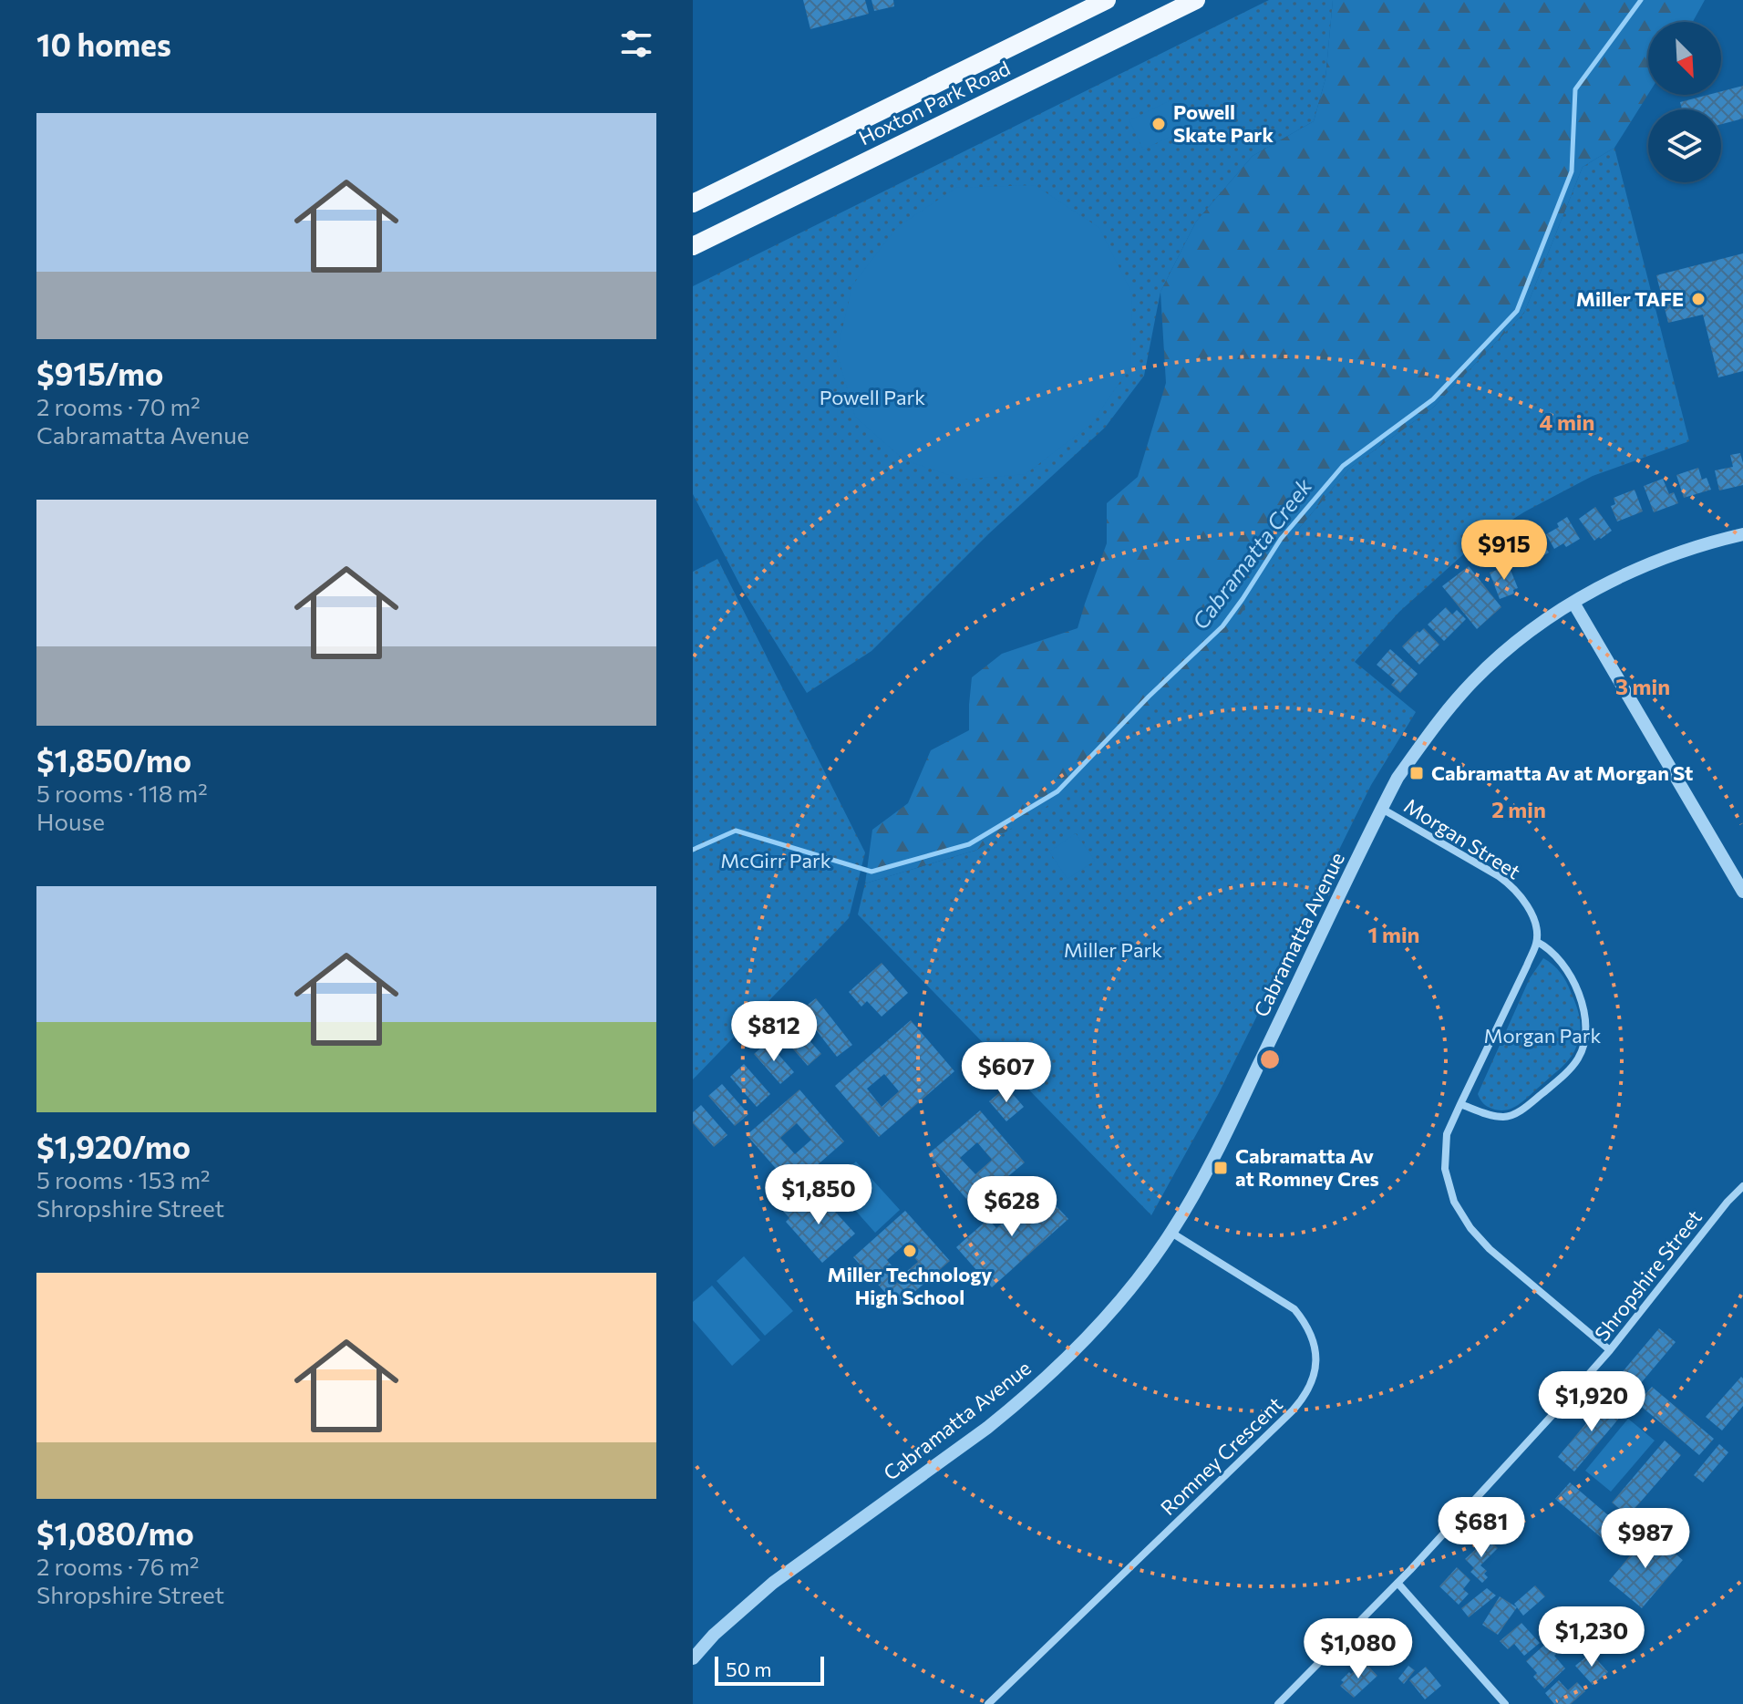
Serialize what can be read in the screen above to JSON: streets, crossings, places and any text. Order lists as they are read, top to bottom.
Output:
{
  "streets": {
    "main road": ["Hoxton Park Road"],
    "street": [
      "Morgan Street",
      "Cabramatta Avenue",
      "Shropshire Street",
      "Romney Crescent"
    ]
  },
  "crossings": [
    ["Morgan Street", "Cabramatta Avenue"],
    ["Cabramatta Avenue", "Romney Crescent"]
  ],
  "water": ["Cabramatta Creek"],
  "parks": [
    "Powell Park",
    "McGirr Park",
    "Miller Park",
    "Morgan Park"
  ],
  "places": {
    "other": ["Powell Skate Park", "Miller TAFE", "Miller Technology High School"],
    "transit": ["Cabramatta Av at Morgan St", "Cabramatta Av at Romney Cres"]
  },
  "scale_bar": "50 m",
  "north": "bottom right",
  "page": {
    "heading": "10 homes",
    "list": [
      {
        "name": "$915/mo",
        "note": "2 rooms · 70 m² · Cabramatta Avenue"
      },
      {
        "name": "$1,850/mo",
        "note": "5 rooms · 118 m² · House"
      },
      {
        "name": "$1,920/mo",
        "note": "5 rooms · 153 m² · Shropshire Street"
      },
      {
        "name": "$1,080/mo",
        "note": "2 rooms · 76 m² · Shropshire Street"
      }
    ],
    "price": [
      "$915",
      "$812",
      "$607",
      "$1,850",
      "$628",
      "$1,920",
      "$681",
      "$987",
      "$1,230",
      "$1,080"
    ],
    "scale": "50 m"
  },
  "rings": [
    "4 min",
    "3 min",
    "2 min",
    "1 min"
  ]
}
